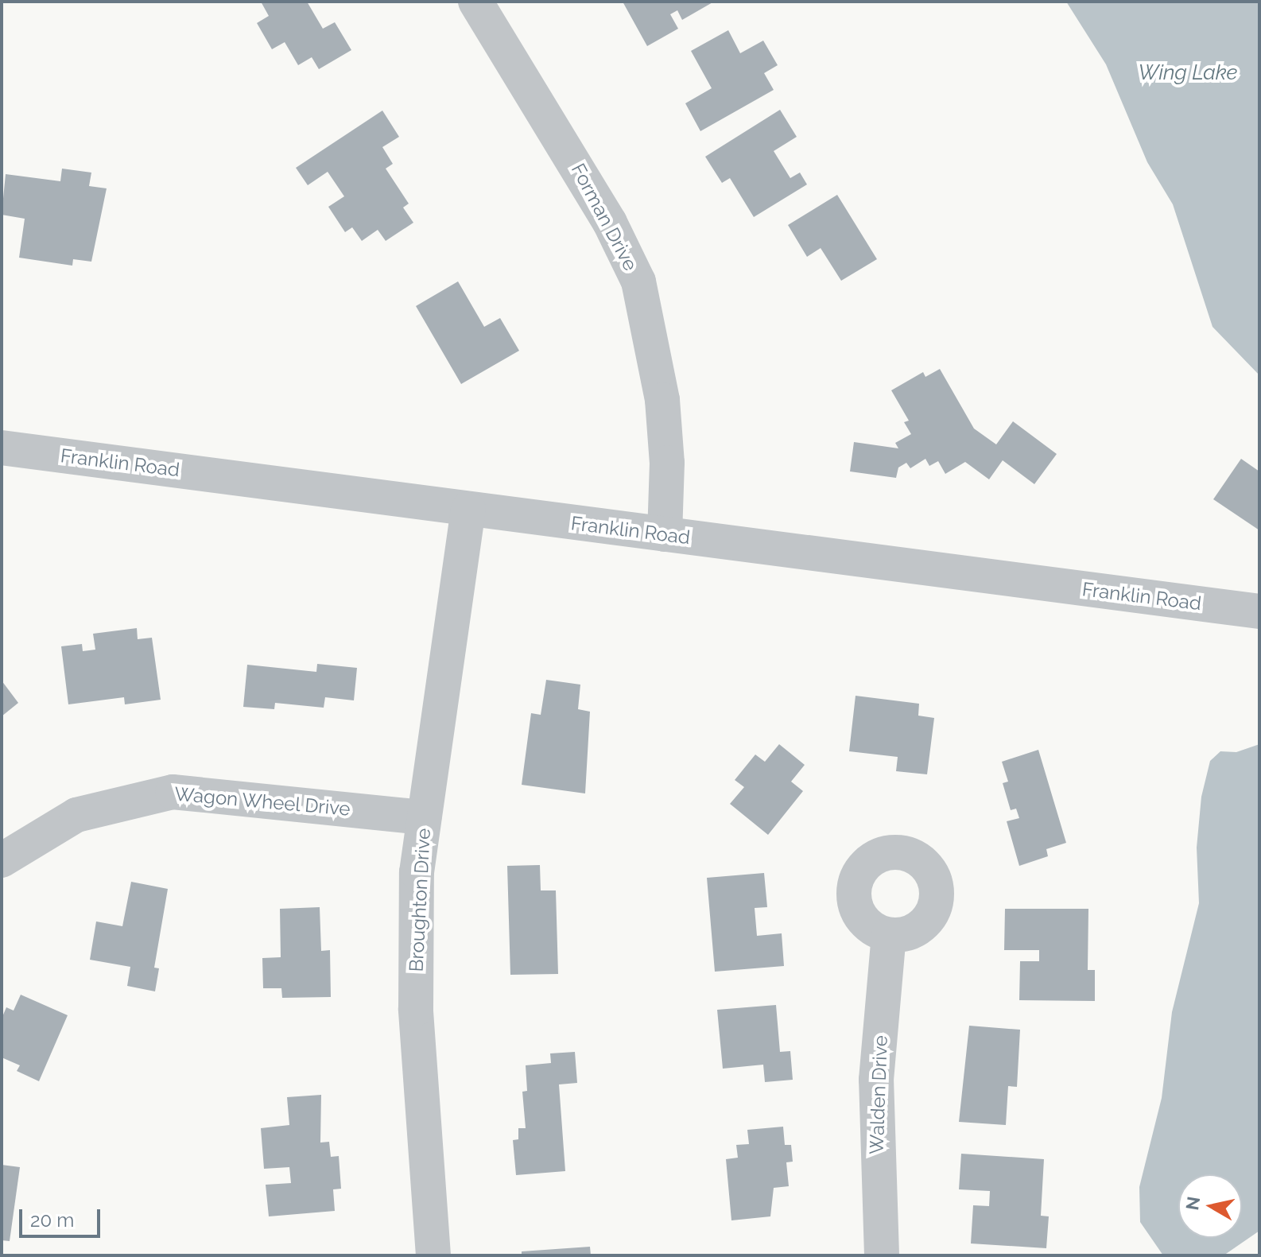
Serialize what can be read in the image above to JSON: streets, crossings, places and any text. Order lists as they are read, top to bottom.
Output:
{
  "streets": {
    "street": [
      "Forman Drive",
      "Franklin Road",
      "Wagon Wheel Drive",
      "Broughton Drive",
      "Walden Drive"
    ]
  },
  "crossings": [
    ["Forman Drive", "Franklin Road"],
    ["Franklin Road", "Broughton Drive"],
    ["Wagon Wheel Drive", "Broughton Drive"]
  ],
  "water": ["Wing Lake"],
  "scale_bar": "20 m",
  "north": "left"
}
